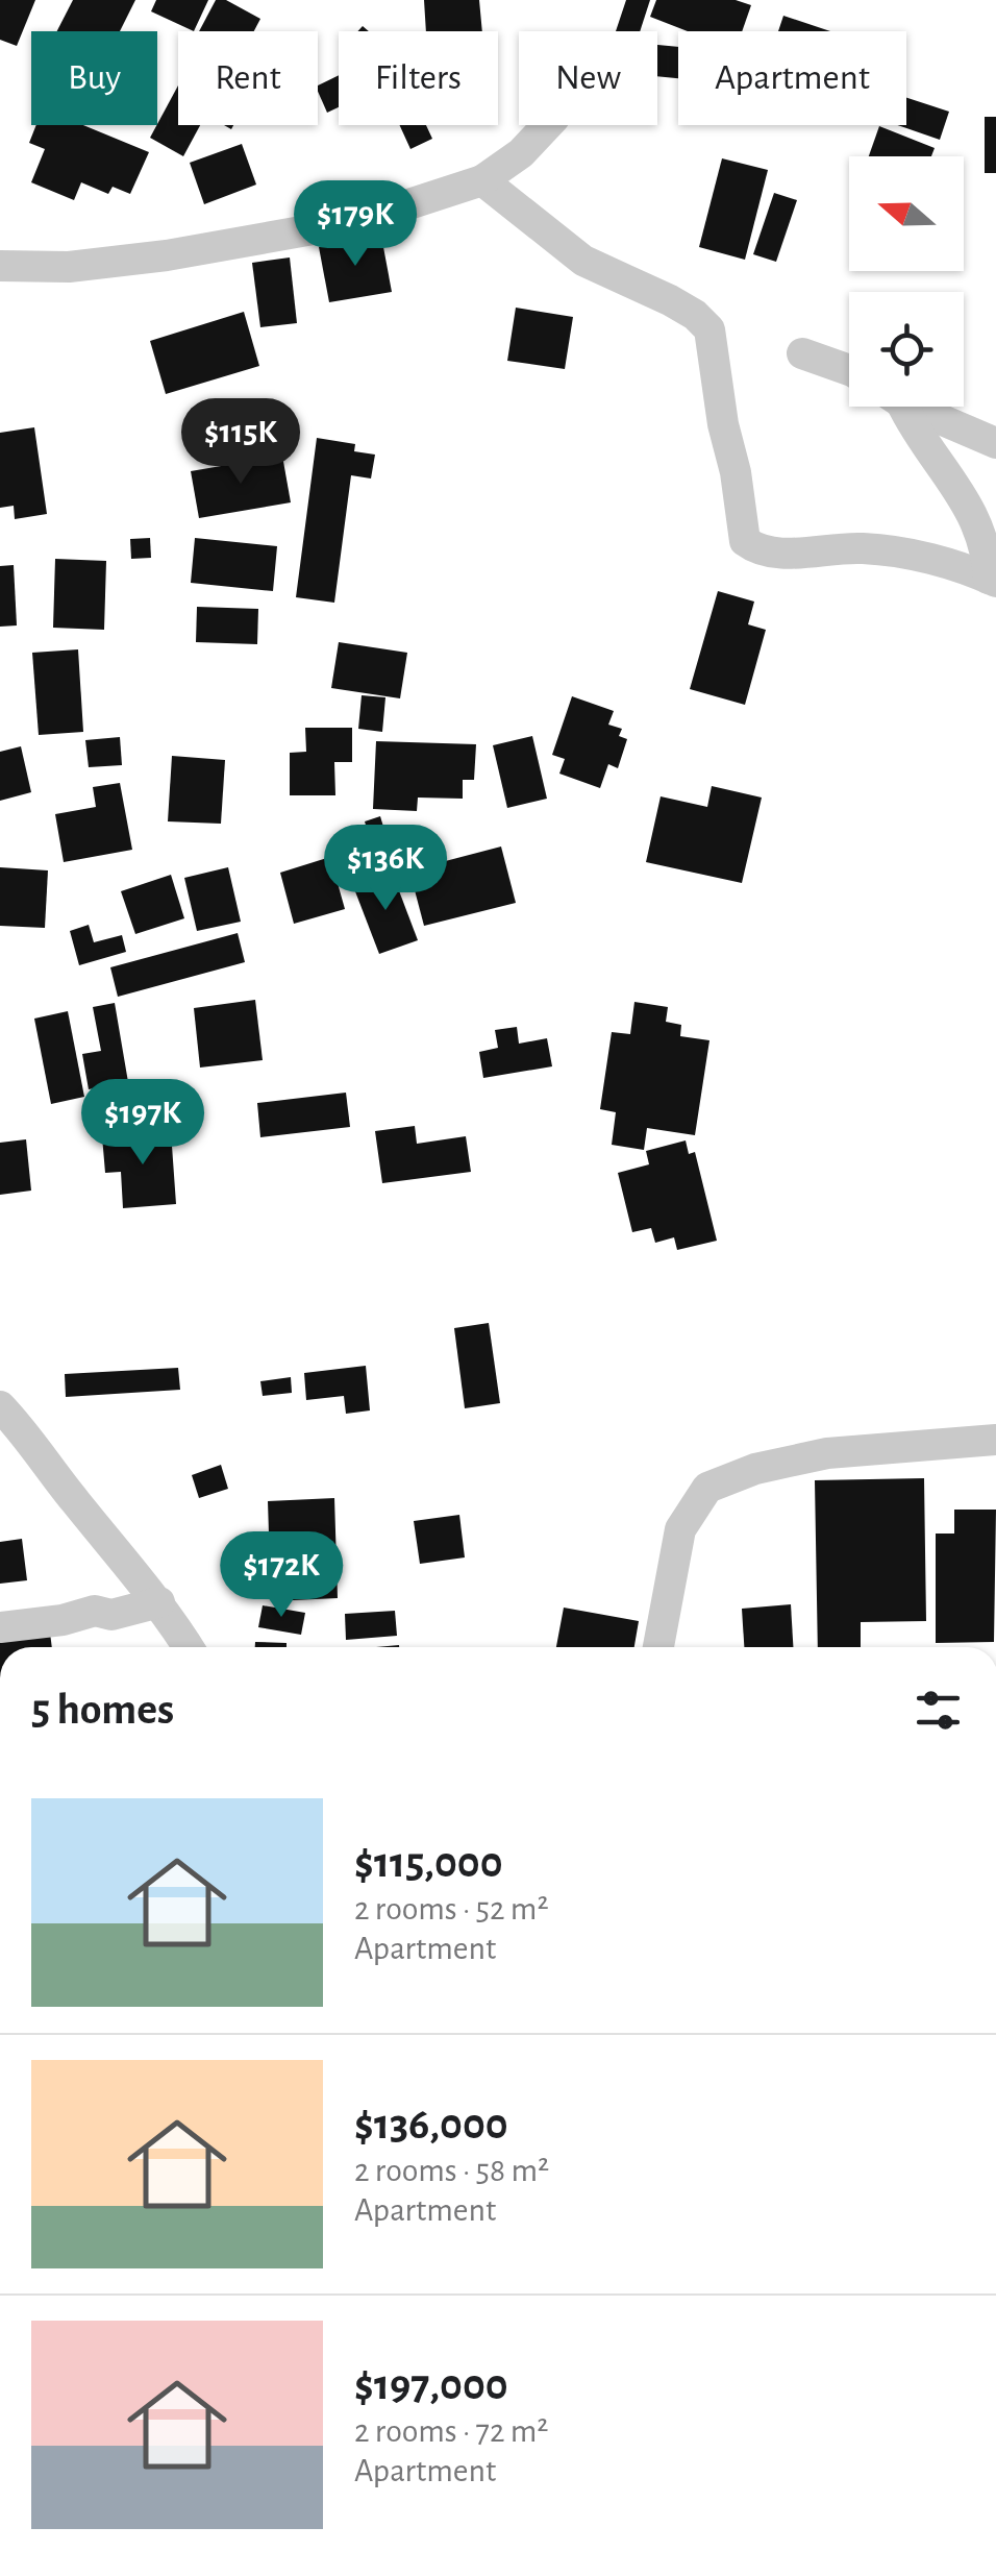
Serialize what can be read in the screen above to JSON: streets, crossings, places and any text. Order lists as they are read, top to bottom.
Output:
{
  "north": "left",
  "page": {
    "chip": [
      "Buy",
      "Rent",
      "Filters",
      "New",
      "Apartment"
    ],
    "price": [
      "$179K",
      "$115K",
      "$136K",
      "$197K",
      "$172K"
    ],
    "heading": "5 homes",
    "list": [
      {
        "name": "$115,000",
        "note": "2 rooms · 52 m² · Apartment"
      },
      {
        "name": "$136,000",
        "note": "2 rooms · 58 m² · Apartment"
      },
      {
        "name": "$197,000",
        "note": "2 rooms · 72 m² · Apartment"
      }
    ]
  }
}
